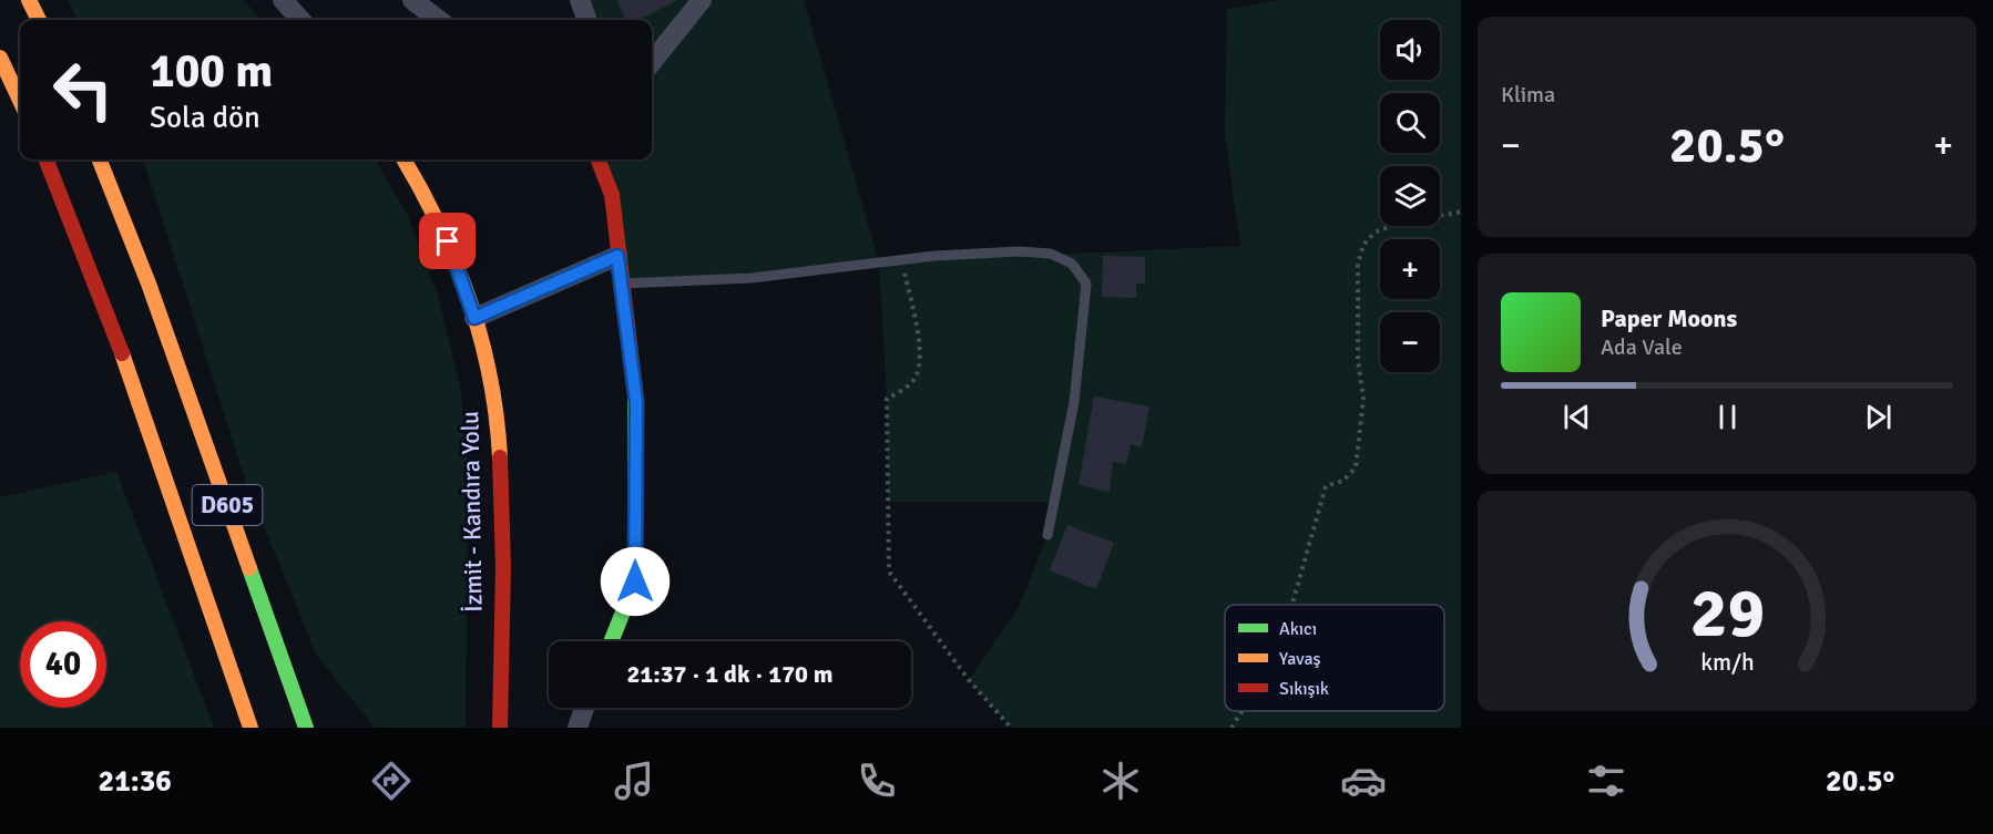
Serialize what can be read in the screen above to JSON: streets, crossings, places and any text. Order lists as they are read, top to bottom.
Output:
{
  "streets": {
    "main road": ["D605", "İzmit - Kandıra Yolu"]
  },
  "legend": ["Akıcı", "Yavaş", "Sıkışık"],
  "page": {
    "tile": "Klima",
    "map_buttons": ["+", "−"],
    "turn": ["100 m", "Sola dön"],
    "heat": ["−", "20.5°", "+"],
    "song": ["Paper Moons", "Ada Vale"],
    "limit": "40",
    "trip": "21:37 · 1 dk · 170 m",
    "tabs": ["21:36", "20.5°"],
    "gauge": ["29", "km/h"]
  }
}
